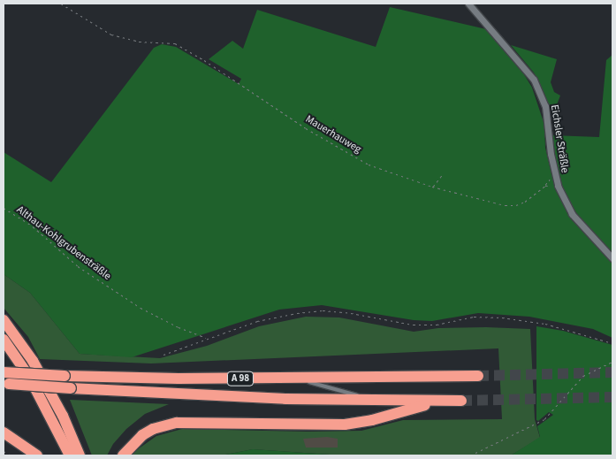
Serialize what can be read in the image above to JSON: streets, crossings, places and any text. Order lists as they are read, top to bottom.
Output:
{
  "streets": {
    "highway": ["A 98"],
    "street": ["Eichsler Sträßle"],
    "path": ["Mauerhauweg", "Althau-Kohlgrubensträßle"]
  },
  "crossings": [
    ["Mauerhauweg", "Eichsler Sträßle"]
  ]
}
